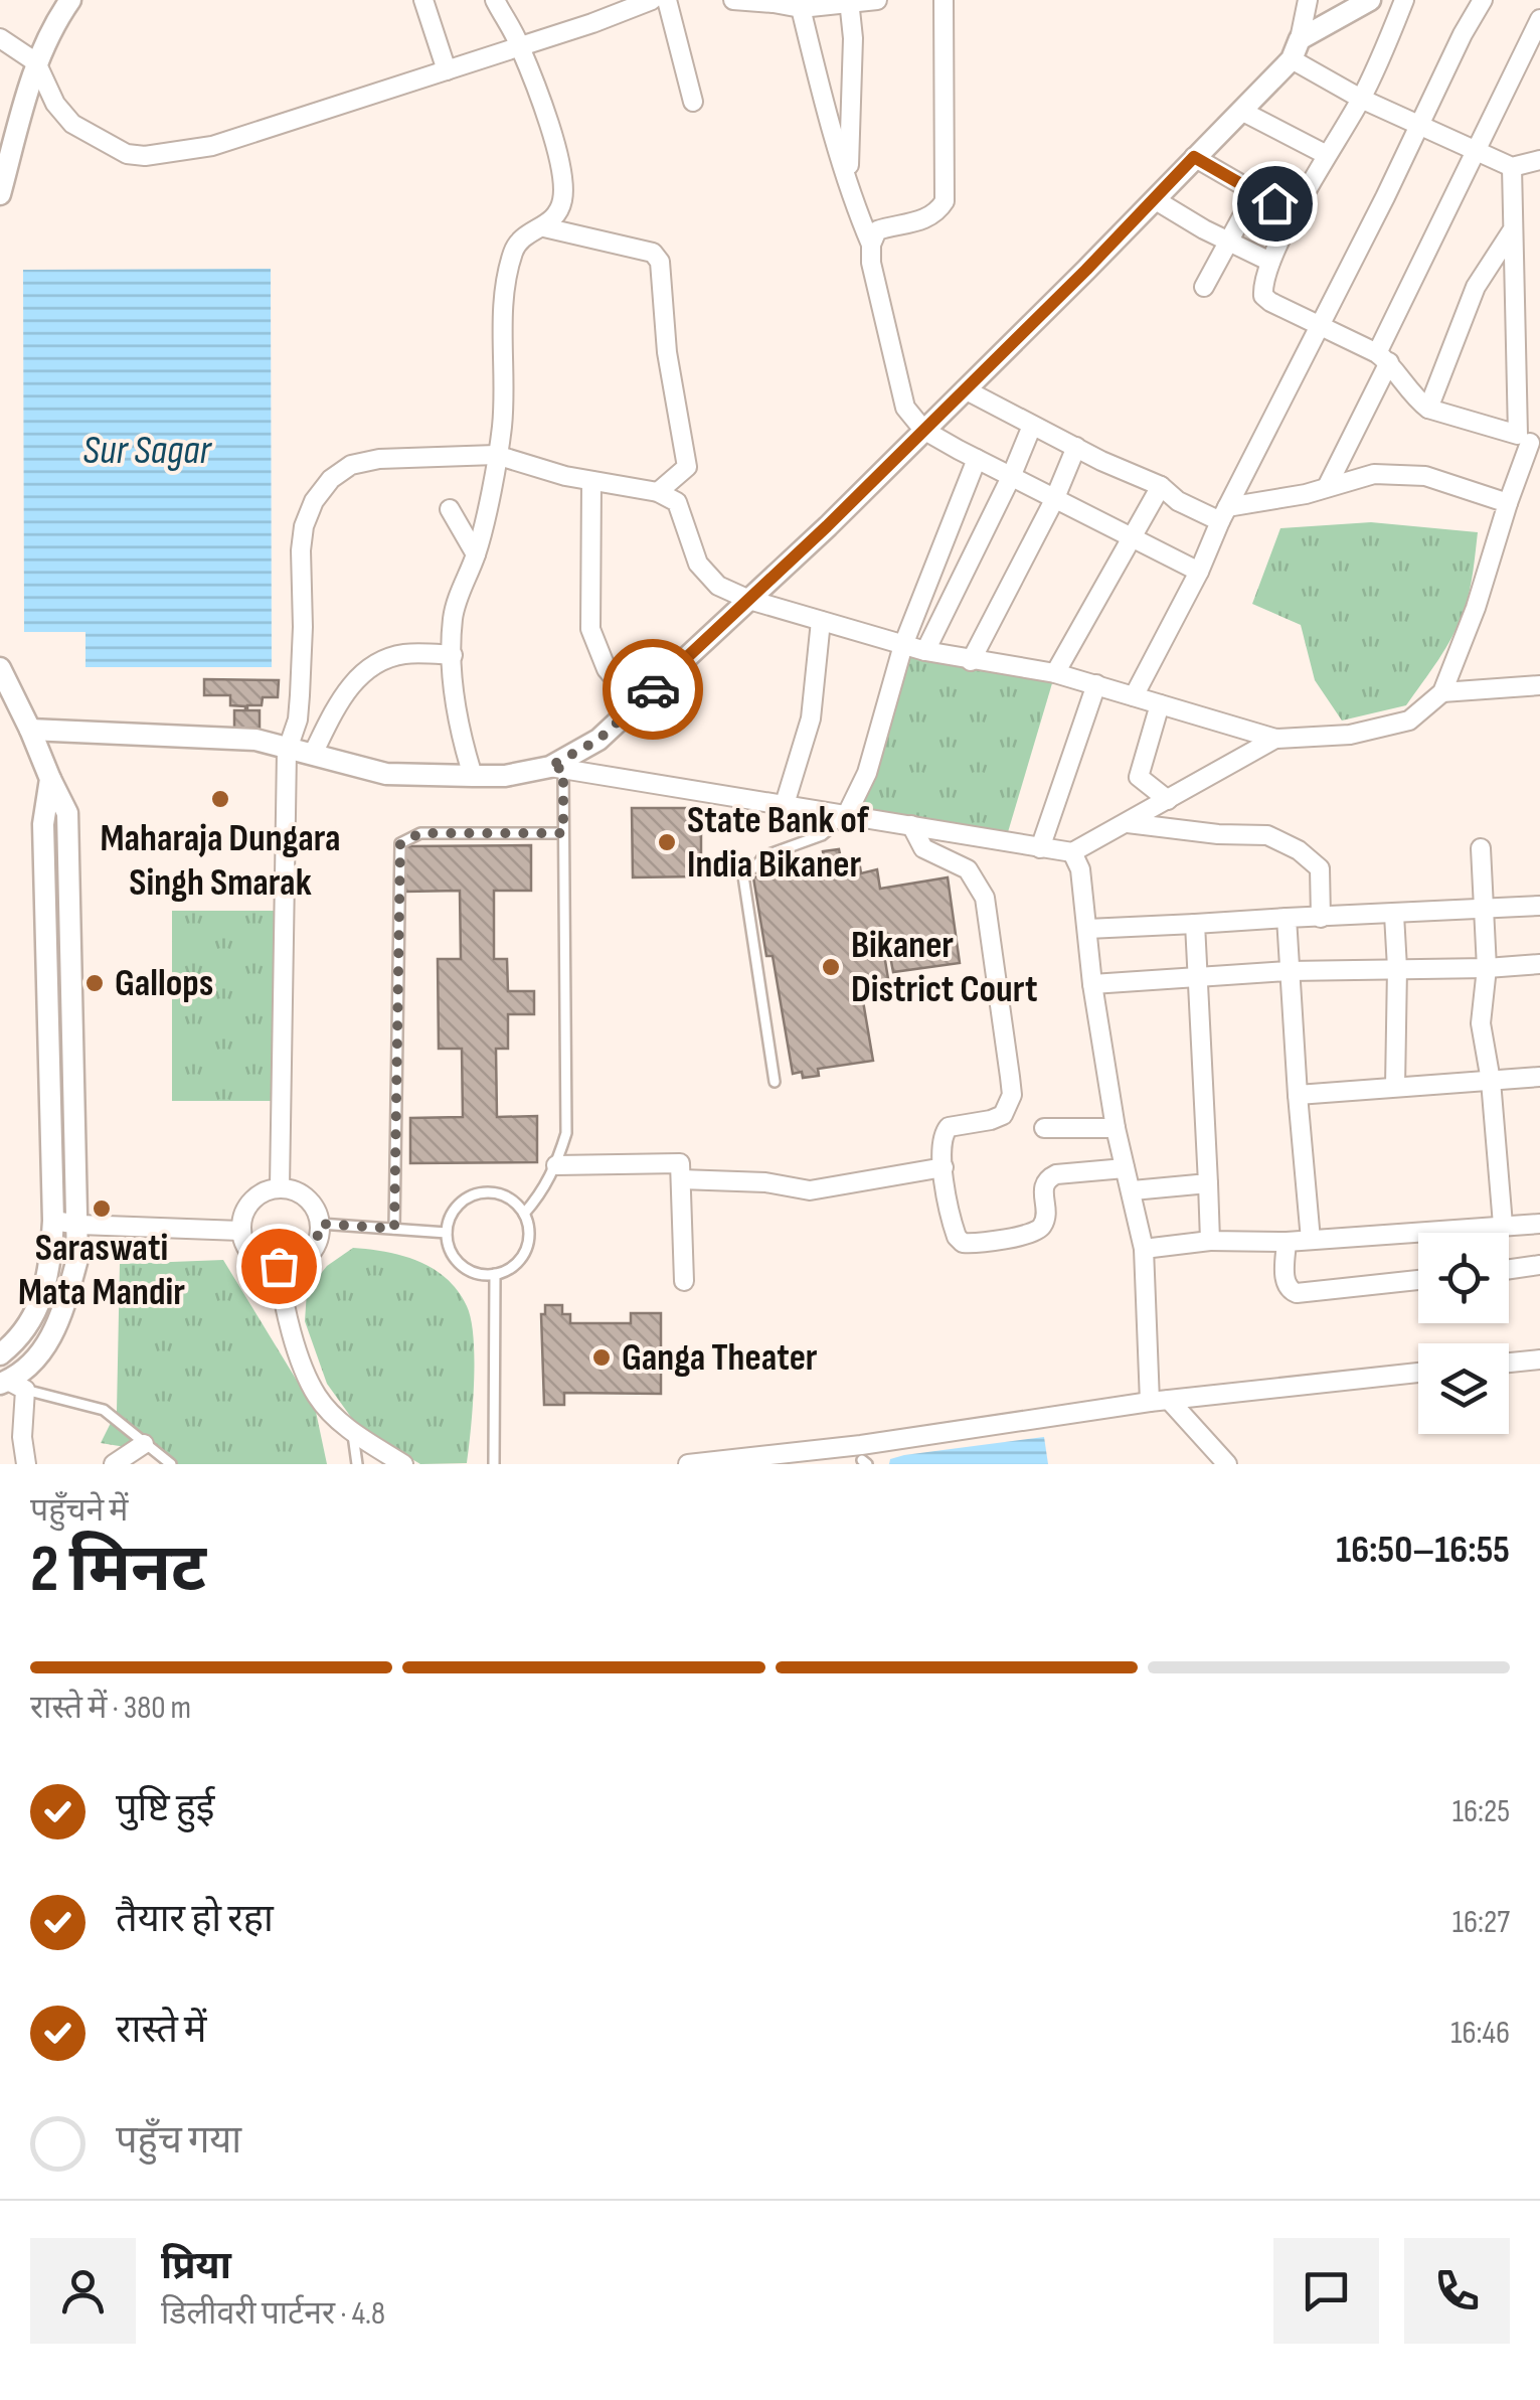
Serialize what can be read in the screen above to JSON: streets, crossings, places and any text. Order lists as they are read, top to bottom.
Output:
{
  "water": ["Sur Sagar"],
  "places": [
    "Maharaja Dungara Singh Smarak",
    "State Bank of India Bikaner",
    "Bikaner District Court",
    "Gallops",
    "Saraswati Mata Mandir",
    "Ganga Theater"
  ],
  "page": {
    "heading": ["2 मिनट", "पहुँचने में", "16:50–16:55"],
    "panel": ["प्रिया", "डिलीवरी पार्टनर · 4.8"],
    "bar": "रास्ते में · 380 m",
    "list": [
      ["पुष्टि हुई", "16:25"],
      ["तैयार हो रहा", "16:27"],
      ["रास्ते में", "16:46"],
      "पहुँच गया"
    ]
  }
}
